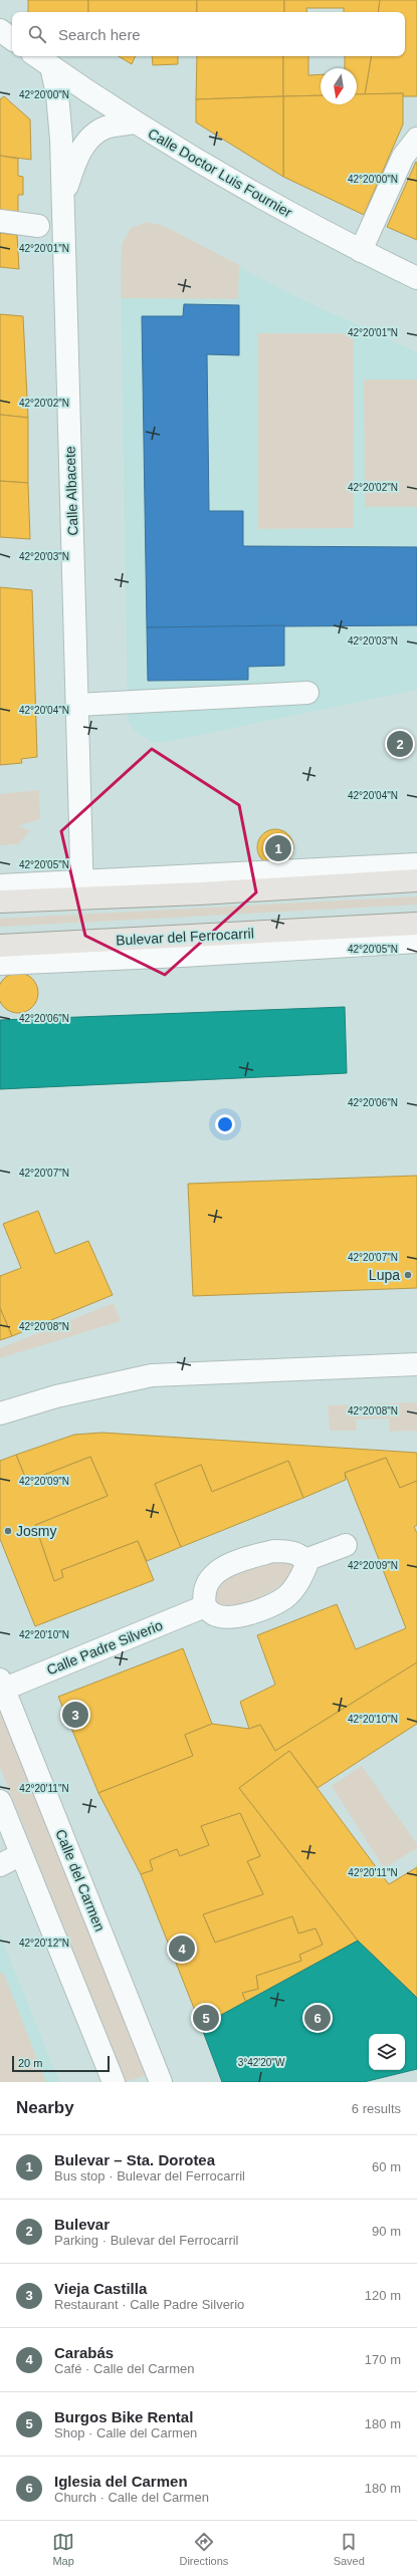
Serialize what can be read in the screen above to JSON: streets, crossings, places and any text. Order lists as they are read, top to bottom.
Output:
{
  "streets": {
    "main road": ["Bulevar del Ferrocarril"],
    "street": [
      "Calle Doctor Luis Fournier",
      "Calle Albacete",
      "Calle Padre Silverio",
      "Calle del Carmen"
    ]
  },
  "crossings": [
    ["Calle Doctor Luis Fournier", "Calle Albacete"],
    ["Calle Padre Silverio", "Calle del Carmen"]
  ],
  "places": ["Lupa", "Josmy"],
  "scale_bar": "20 m",
  "north": "bottom",
  "page": {
    "search": "Search here",
    "pins": [
      "2",
      "1",
      "3",
      "4",
      "5",
      "6"
    ],
    "scale": "20 m",
    "heading": ["Nearby", "6 results"],
    "list": [
      {
        "mark": "1",
        "name": "Bulevar – Sta. Dorotea",
        "note": "Bus stop · Bulevar del Ferrocarril",
        "value": "60 m"
      },
      {
        "mark": "2",
        "name": "Bulevar",
        "note": "Parking · Bulevar del Ferrocarril",
        "value": "90 m"
      },
      {
        "mark": "3",
        "name": "Vieja Castilla",
        "note": "Restaurant · Calle Padre Silverio",
        "value": "120 m"
      },
      {
        "mark": "4",
        "name": "Carabás",
        "note": "Café · Calle del Carmen",
        "value": "170 m"
      },
      {
        "mark": "5",
        "name": "Burgos Bike Rental",
        "note": "Shop · Calle del Carmen",
        "value": "180 m"
      },
      {
        "mark": "6",
        "name": "Iglesia del Carmen",
        "note": "Church · Calle del Carmen",
        "value": "180 m"
      }
    ],
    "nav": ["Map", "Directions", "Saved"]
  },
  "coordinates": [
    "42°20'00\"N",
    "42°20'01\"N",
    "42°20'02\"N",
    "42°20'03\"N",
    "42°20'04\"N",
    "42°20'05\"N",
    "42°20'06\"N",
    "42°20'07\"N",
    "42°20'08\"N",
    "42°20'09\"N",
    "42°20'10\"N",
    "42°20'11\"N",
    "42°20'12\"N",
    "3°42'20\"W"
  ]
}
